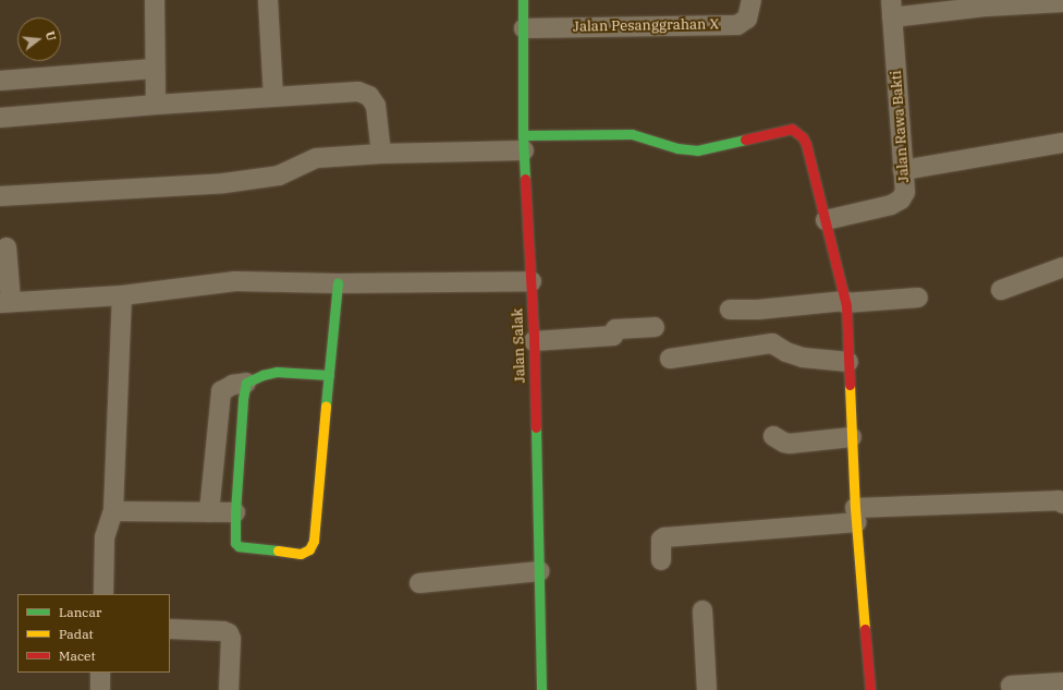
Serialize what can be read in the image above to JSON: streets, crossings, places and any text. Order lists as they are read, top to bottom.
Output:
{
  "streets": {
    "street": ["Jalan Pesanggrahan X", "Jalan Rawa Bakti", "Jalan Salak"]
  },
  "crossings": [
    ["Jalan Pesanggrahan X", "Jalan Salak"]
  ],
  "legend": ["Lancar", "Padat", "Macet"],
  "north": "right"
}
